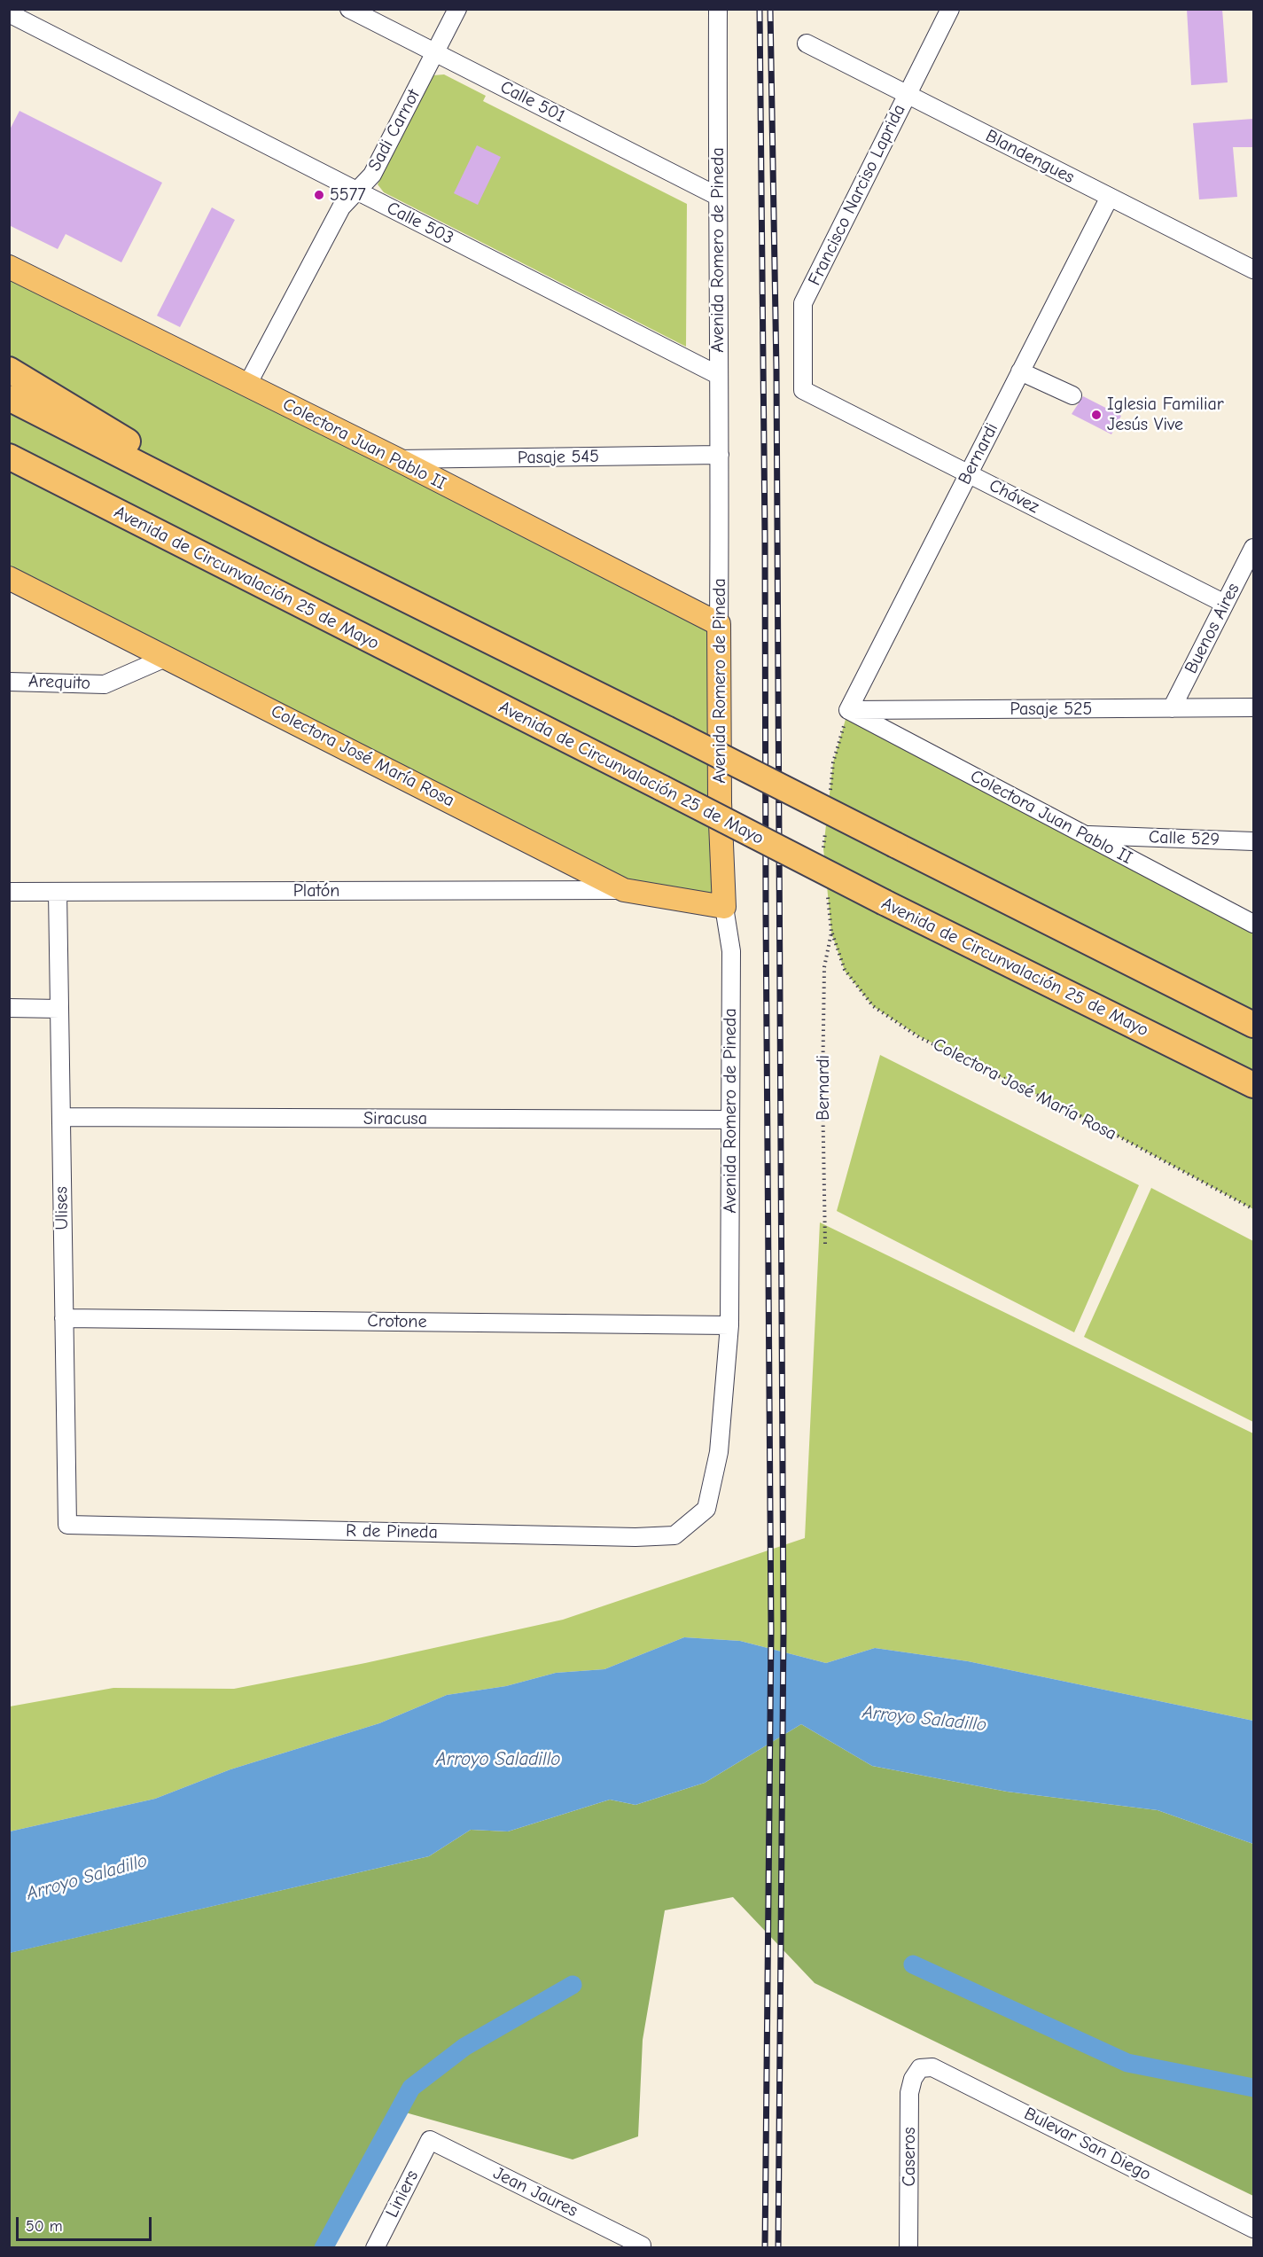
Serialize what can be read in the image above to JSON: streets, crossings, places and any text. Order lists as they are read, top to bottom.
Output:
{
  "streets": {
    "highway": ["Avenida de Circunvalación 25 de Mayo"],
    "main road": ["Avenida Romero de Pineda", "Colectora Juan Pablo II", "Colectora José María Rosa"],
    "street": [
      "Calle 501",
      "Sadi Carnot",
      "Blandengues",
      "Francisco Narciso Laprida",
      "Calle 503",
      "Bernardi",
      "Pasaje 545",
      "Chávez",
      "Buenos Aires",
      "Arequito",
      "Pasaje 525",
      "Calle 529",
      "Platón",
      "Siracusa",
      "Ulises",
      "Crotone",
      "R de Pineda",
      "Bulevar San Diego",
      "Caseros",
      "Jean Jaures",
      "Liniers"
    ]
  },
  "crossings": [
    ["Calle 501", "Sadi Carnot"],
    ["Calle 501", "Avenida Romero de Pineda"],
    ["Sadi Carnot", "Calle 503"],
    ["Sadi Carnot", "Colectora Juan Pablo II"],
    ["Blandengues", "Francisco Narciso Laprida"],
    ["Blandengues", "Bernardi"],
    ["Francisco Narciso Laprida", "Chávez"],
    ["Calle 503", "Avenida Romero de Pineda"],
    ["Avenida Romero de Pineda", "Colectora Juan Pablo II"],
    ["Avenida Romero de Pineda", "Pasaje 545"],
    ["Avenida Romero de Pineda", "Colectora José María Rosa"],
    ["Avenida Romero de Pineda", "Siracusa"],
    ["Avenida Romero de Pineda", "Crotone"],
    ["Avenida Romero de Pineda", "R de Pineda"],
    ["Colectora Juan Pablo II", "Bernardi"],
    ["Colectora Juan Pablo II", "Pasaje 545"],
    ["Colectora Juan Pablo II", "Pasaje 525"],
    ["Colectora Juan Pablo II", "Calle 529"],
    ["Bernardi", "Chávez"],
    ["Bernardi", "Pasaje 525"],
    ["Bernardi", "Colectora José María Rosa"],
    ["Chávez", "Buenos Aires"],
    ["Buenos Aires", "Pasaje 525"],
    ["Arequito", "Colectora José María Rosa"],
    ["Colectora José María Rosa", "Platón"],
    ["Platón", "Ulises"],
    ["Siracusa", "Ulises"],
    ["Ulises", "Crotone"],
    ["Ulises", "R de Pineda"],
    ["Bulevar San Diego", "Caseros"],
    ["Jean Jaures", "Liniers"]
  ],
  "water": ["Arroyo Saladillo"],
  "places": ["5577", "Iglesia Familiar Jesús Vive"],
  "scale_bar": "50 m"
}
